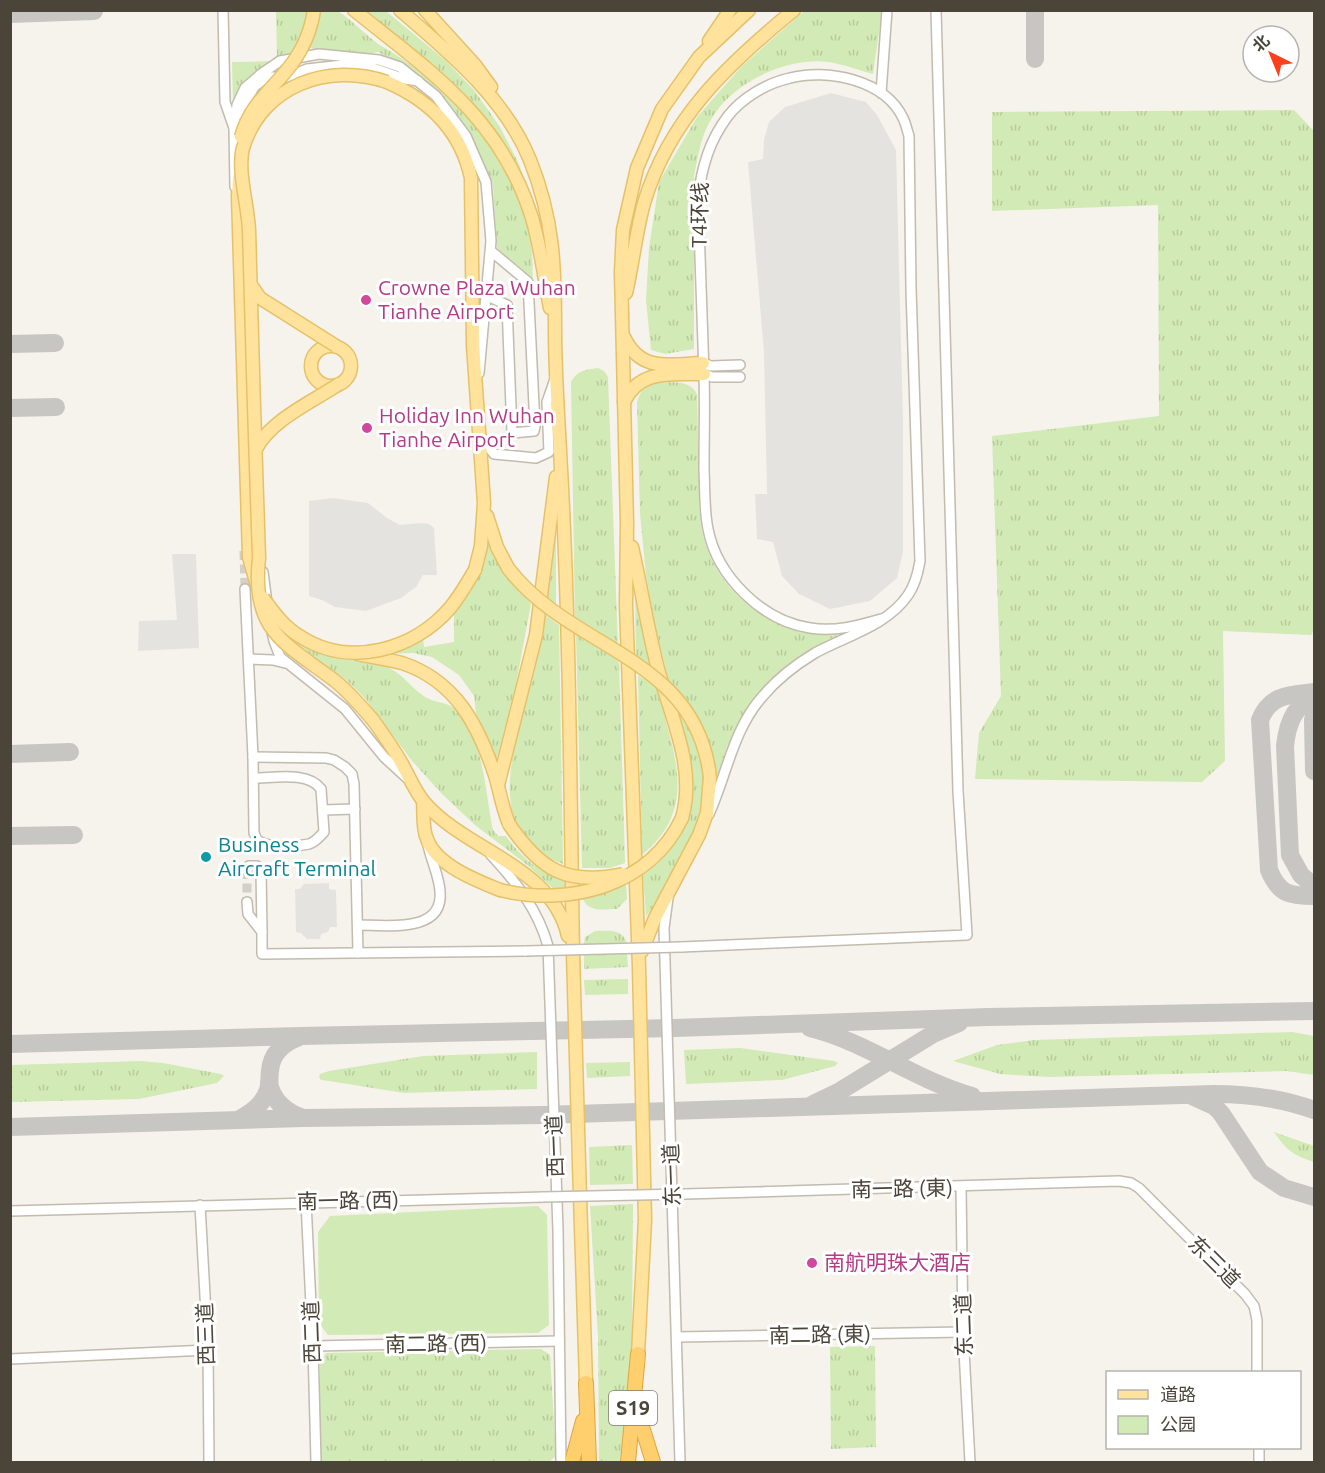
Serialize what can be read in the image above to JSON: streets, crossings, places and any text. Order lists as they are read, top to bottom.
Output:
{
  "streets": {
    "highway": ["S19"],
    "street": [
      "T4环线",
      "西一道",
      "东一道",
      "南一路 (東)",
      "南一路 (西)",
      "东三道",
      "东二道",
      "西二道",
      "西三道",
      "南二路 (東)",
      "南二路 (西)"
    ]
  },
  "crossings": [
    ["西一道", "南二路 (西)"],
    ["东一道", "南二路 (東)"],
    ["南一路 (東)", "南一路 (西)"],
    ["南一路 (東)", "东三道"],
    ["南一路 (東)", "东二道"],
    ["南一路 (西)", "西二道"],
    ["南一路 (西)", "西三道"],
    ["东二道", "南二路 (東)"],
    ["西二道", "南二路 (西)"]
  ],
  "places": [
    "Crowne Plaza Wuhan Tianhe Airport",
    "Holiday Inn Wuhan Tianhe Airport",
    "Business Aircraft Terminal",
    "南航明珠大酒店"
  ],
  "legend": ["道路", "公园"],
  "north": "top left"
}
